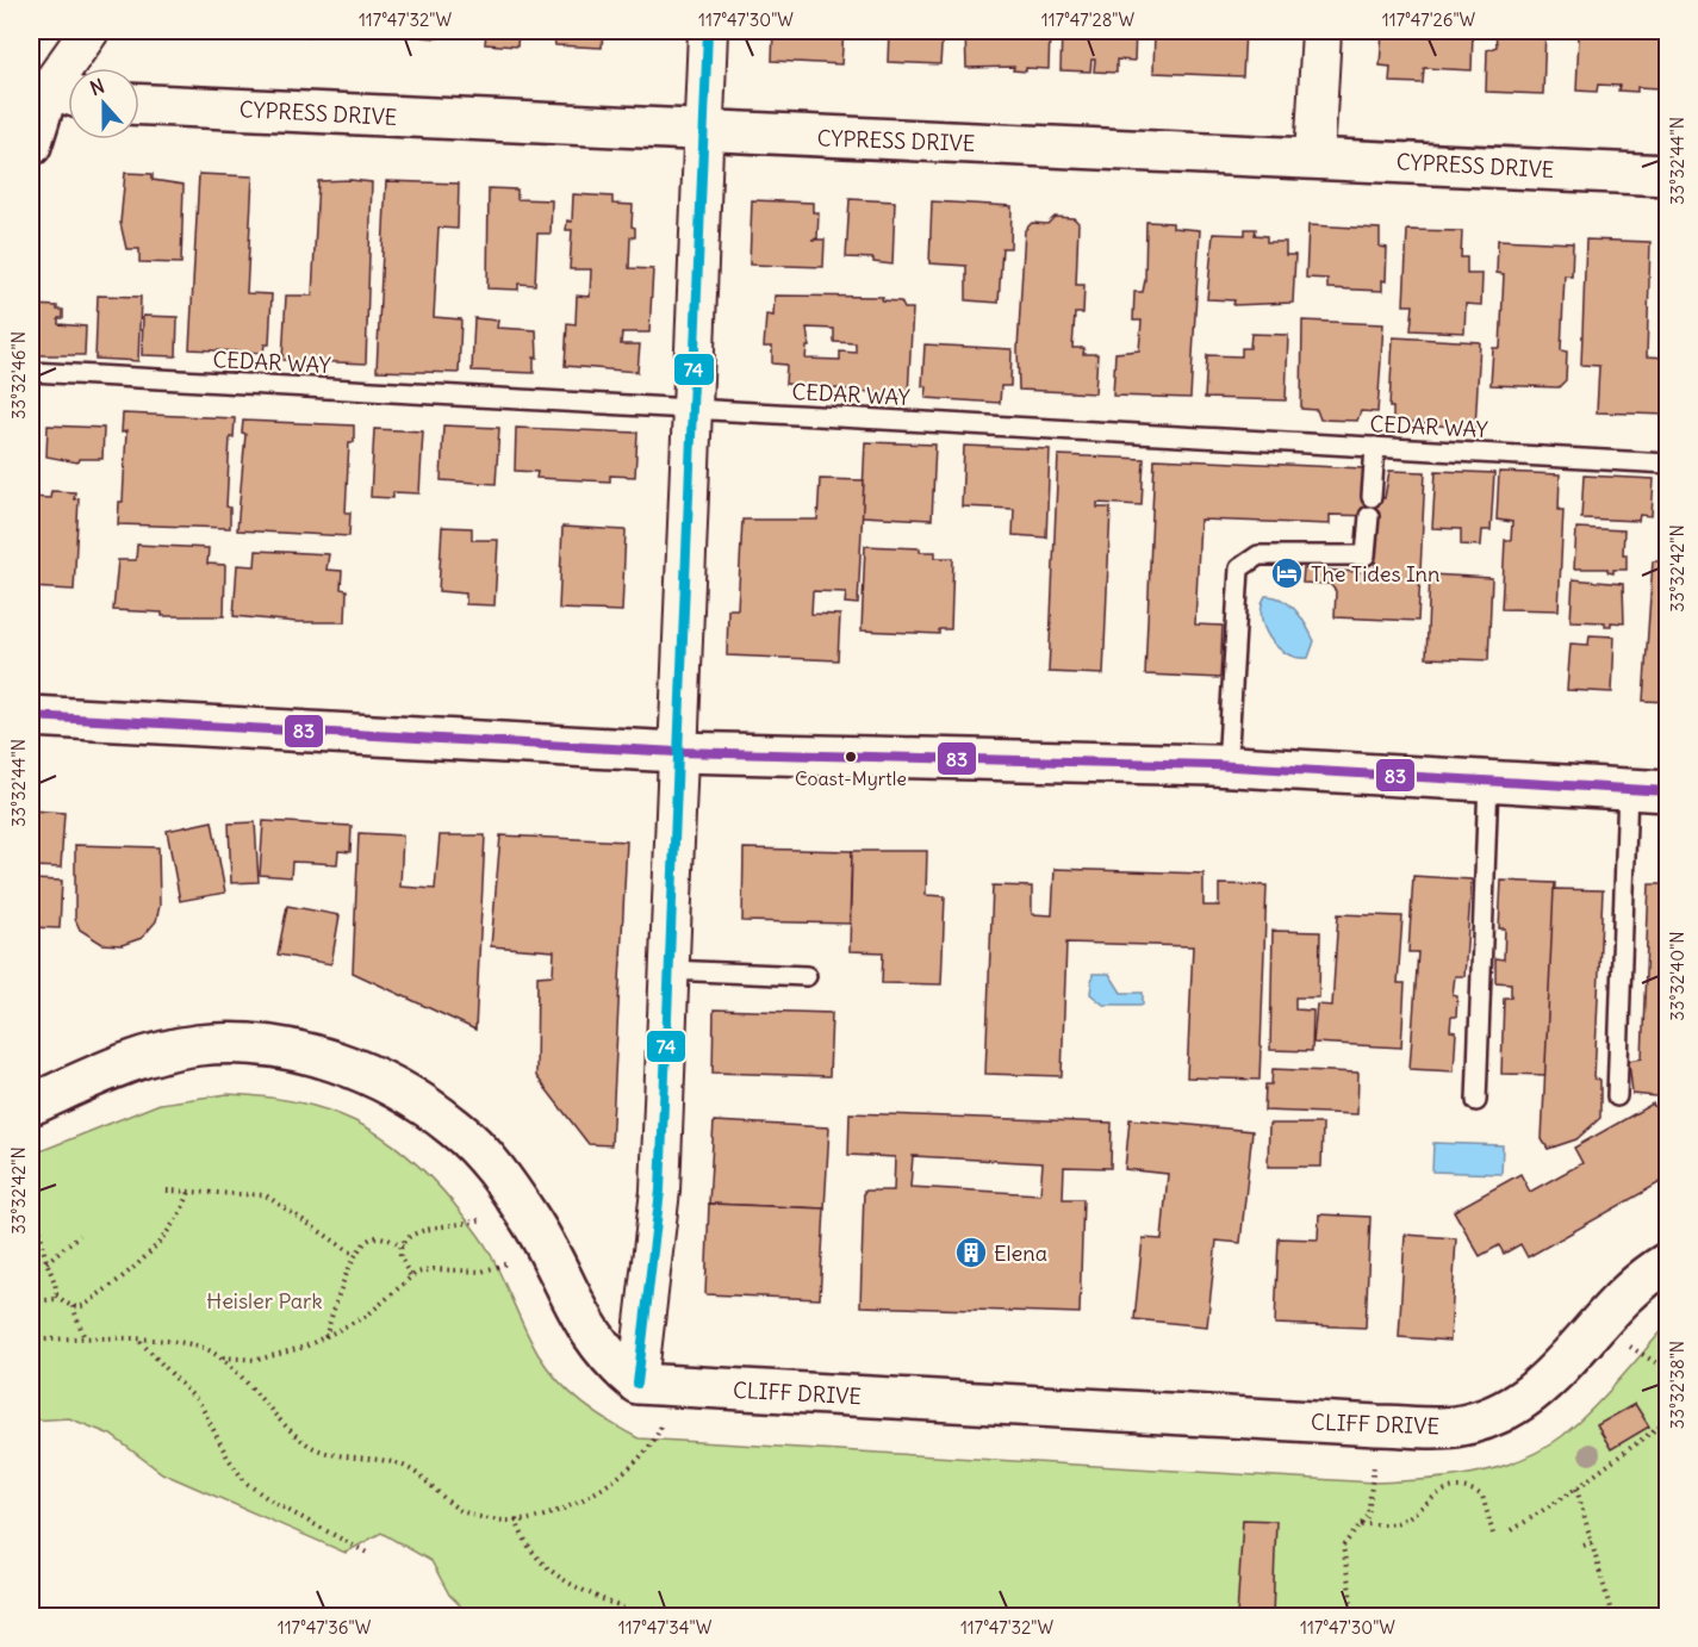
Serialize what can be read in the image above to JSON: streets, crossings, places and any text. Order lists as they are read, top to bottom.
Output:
{
  "streets": {
    "main road": ["CYPRESS DRIVE", "CLIFF DRIVE"],
    "lane": ["CEDAR WAY"]
  },
  "parks": ["Heisler Park"],
  "places": {
    "hotel": ["The Tides Inn"],
    "other": ["Coast-Myrtle"],
    "building": ["Elena"]
  },
  "lines": ["transit line 74", "transit line 83"],
  "north": "top",
  "coordinates": [
    "117°47'32\"W",
    "117°47'30\"W",
    "117°47'28\"W",
    "117°47'26\"W",
    "33°32'44\"N",
    "33°32'46\"N",
    "33°32'42\"N",
    "33°32'40\"N",
    "33°32'38\"N",
    "117°47'36\"W",
    "117°47'34\"W"
  ]
}
